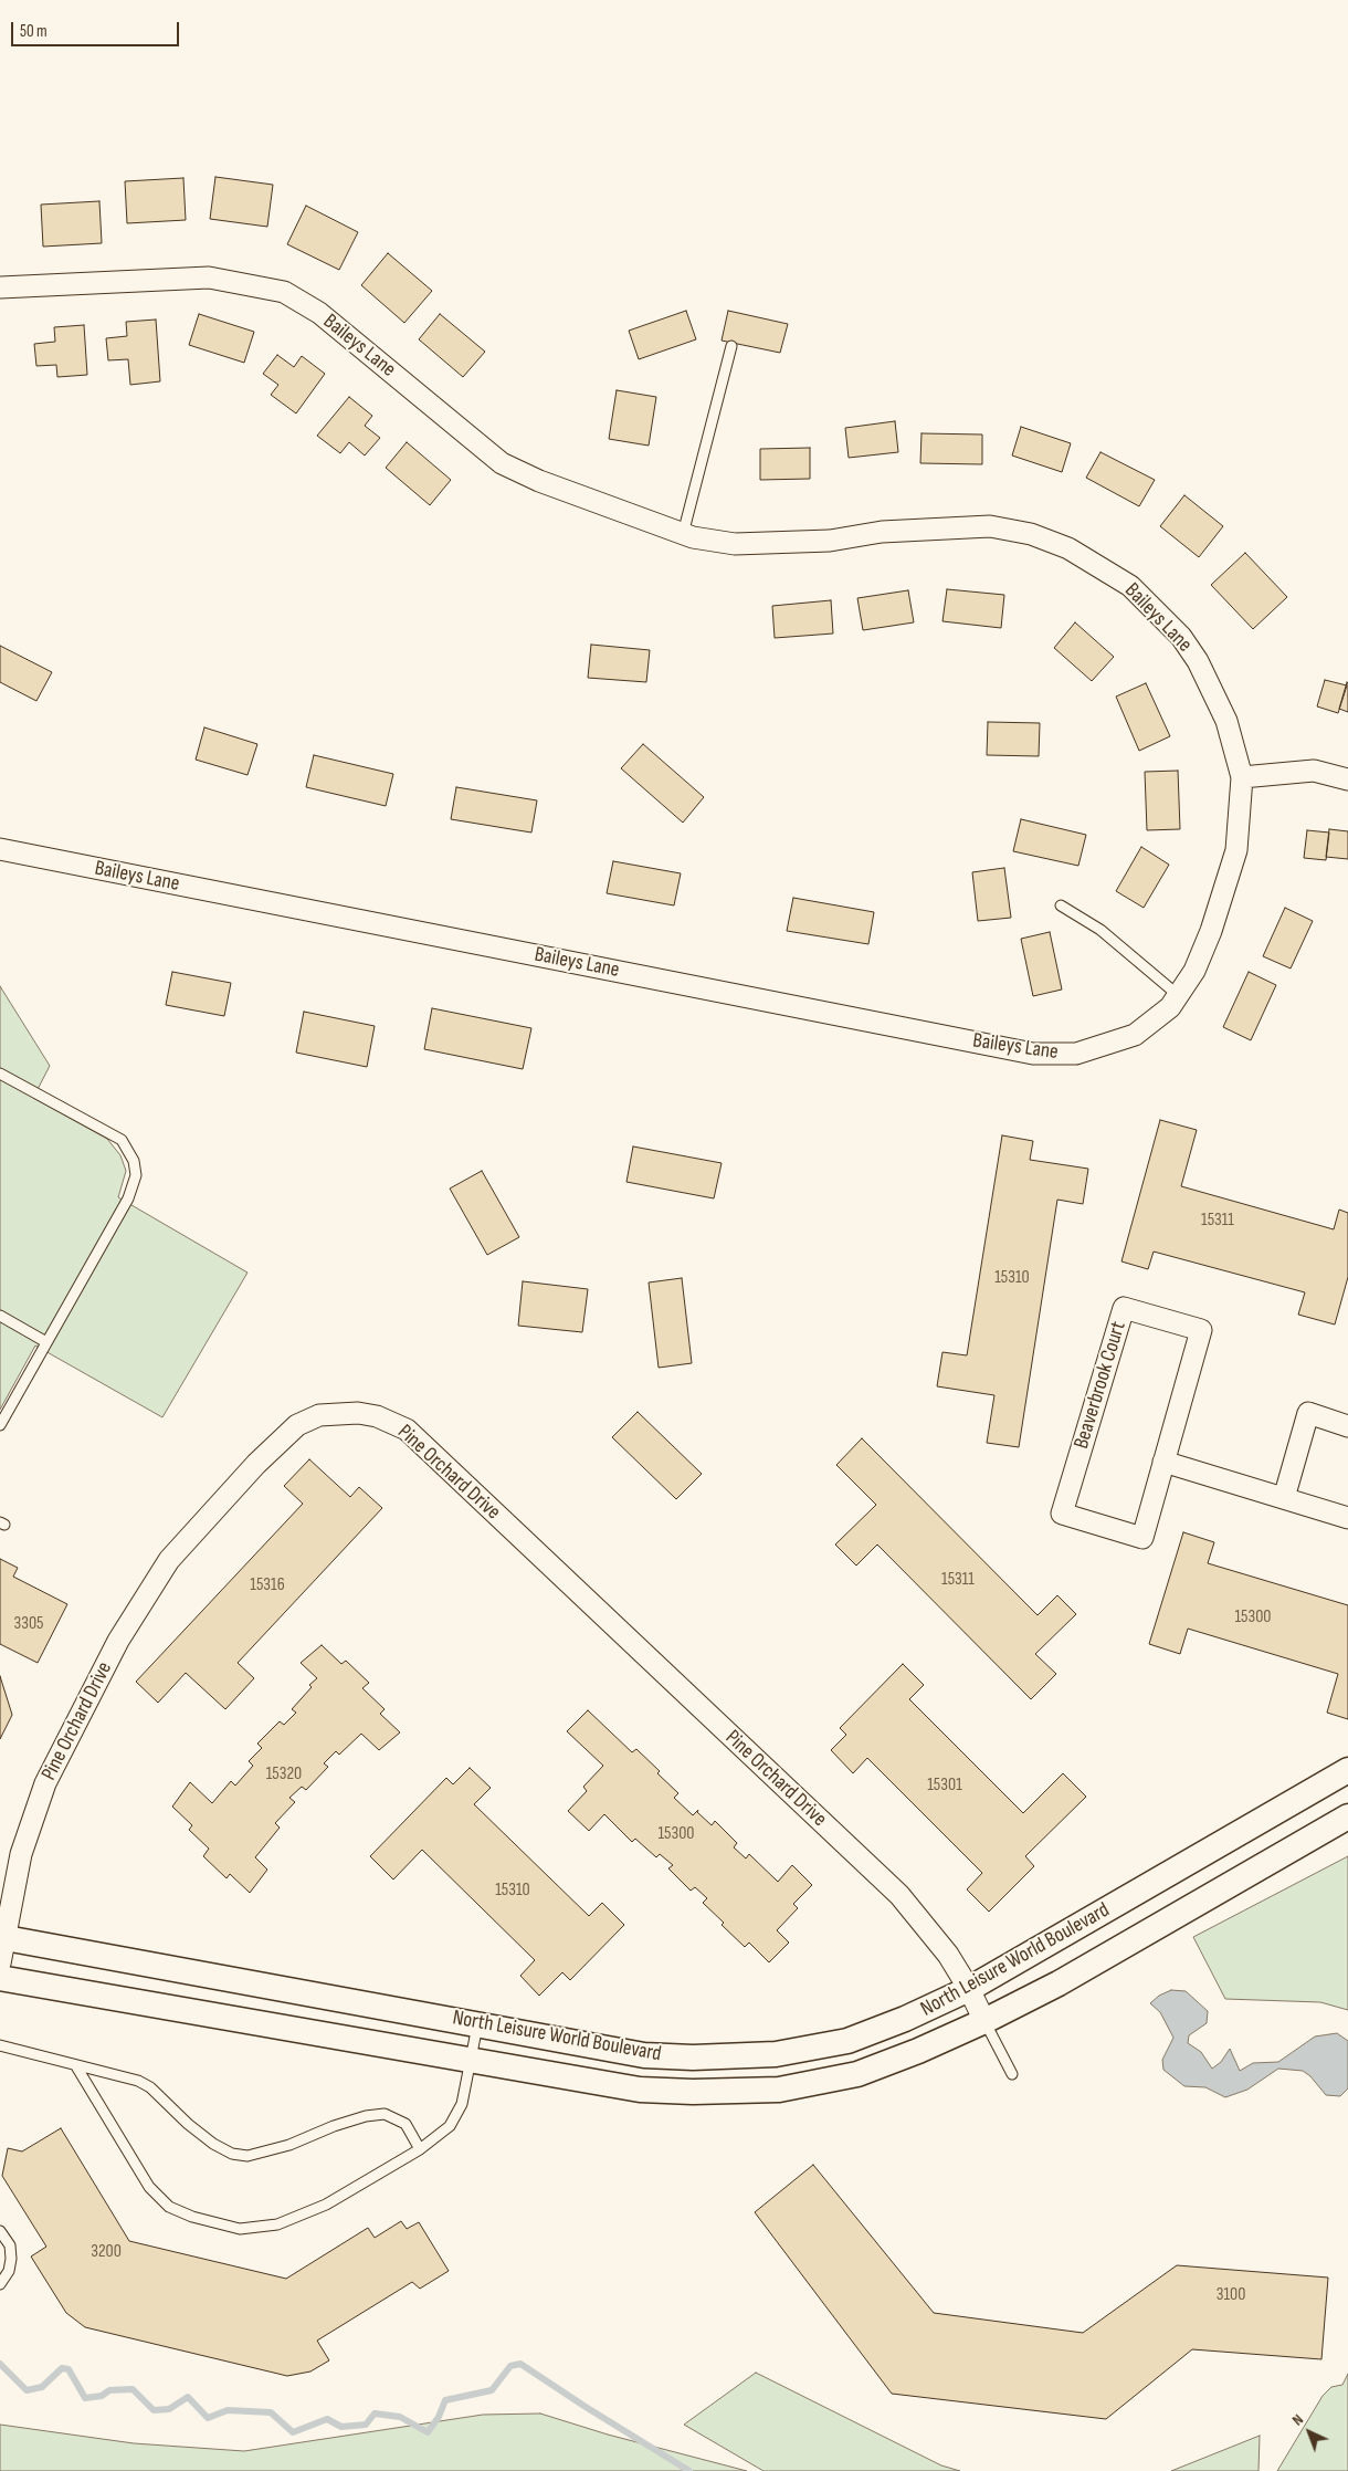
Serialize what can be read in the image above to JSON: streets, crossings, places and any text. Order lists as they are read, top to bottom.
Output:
{
  "streets": {
    "street": [
      "Baileys Lane",
      "Beaverbrook Court",
      "Pine Orchard Drive",
      "North Leisure World Boulevard"
    ]
  },
  "crossings": [
    ["Pine Orchard Drive", "North Leisure World Boulevard"]
  ],
  "house_numbers": [
    "15311",
    "15310",
    "15311",
    "15316",
    "15300",
    "3305",
    "15320",
    "15301",
    "15300",
    "15310",
    "3200",
    "3100"
  ],
  "scale_bar": "50 m",
  "north": "top left"
}
